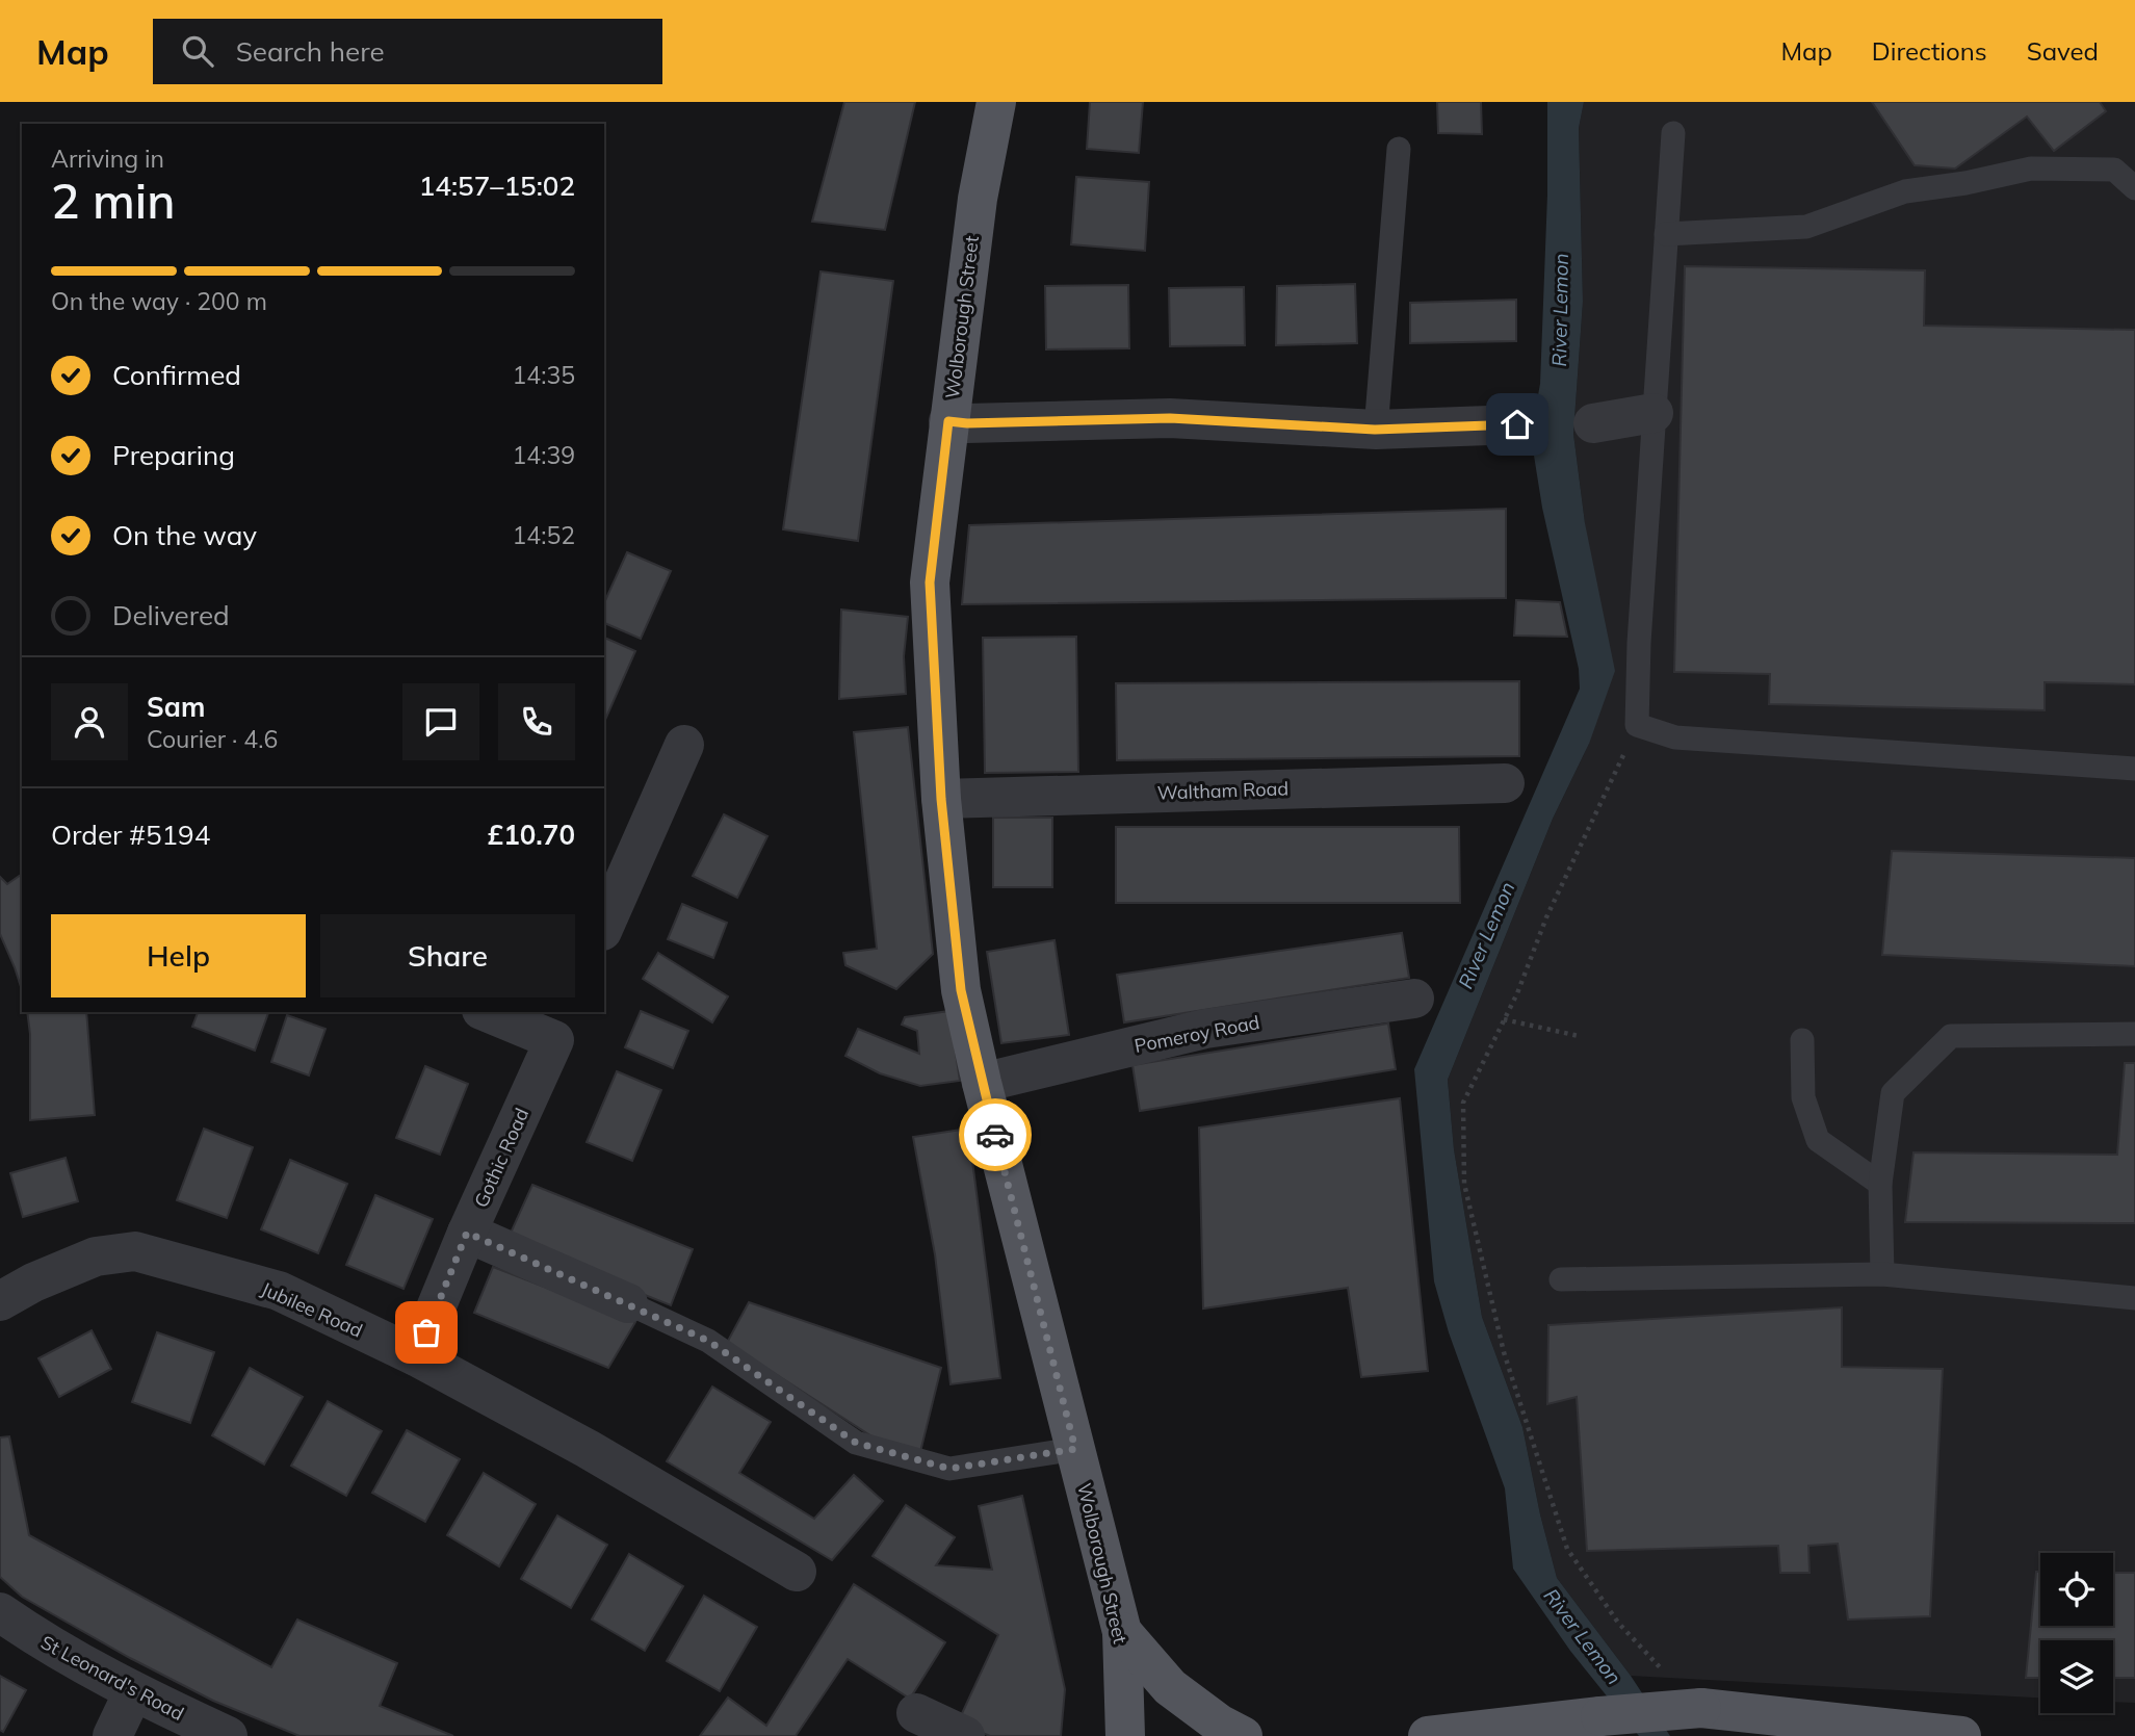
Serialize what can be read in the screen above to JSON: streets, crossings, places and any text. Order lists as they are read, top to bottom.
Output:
{
  "streets": {
    "main road": ["Wolborough Street"],
    "street": [
      "Waltham Road",
      "Pomeroy Road",
      "Gothic Road",
      "Jubilee Road",
      "St Leonard's Road"
    ]
  },
  "crossings": [
    ["Wolborough Street", "Waltham Road"],
    ["Wolborough Street", "Pomeroy Road"],
    ["Gothic Road", "Jubilee Road"]
  ],
  "water": ["River Lemon"],
  "page": {
    "header": "Map",
    "search": "Search here",
    "nav": ["Map", "Directions", "Saved"],
    "heading": ["2 min", "Arriving in", "14:57–15:02"],
    "panel": [
      "Sam",
      "Courier · 4.6",
      "Order #5194",
      "£10.70"
    ],
    "bar": "On the way · 200 m",
    "list": [
      ["Confirmed", "14:35"],
      ["Preparing", "14:39"],
      ["On the way", "14:52"],
      "Delivered"
    ],
    "buttons": ["Help", "Share"]
  }
}
